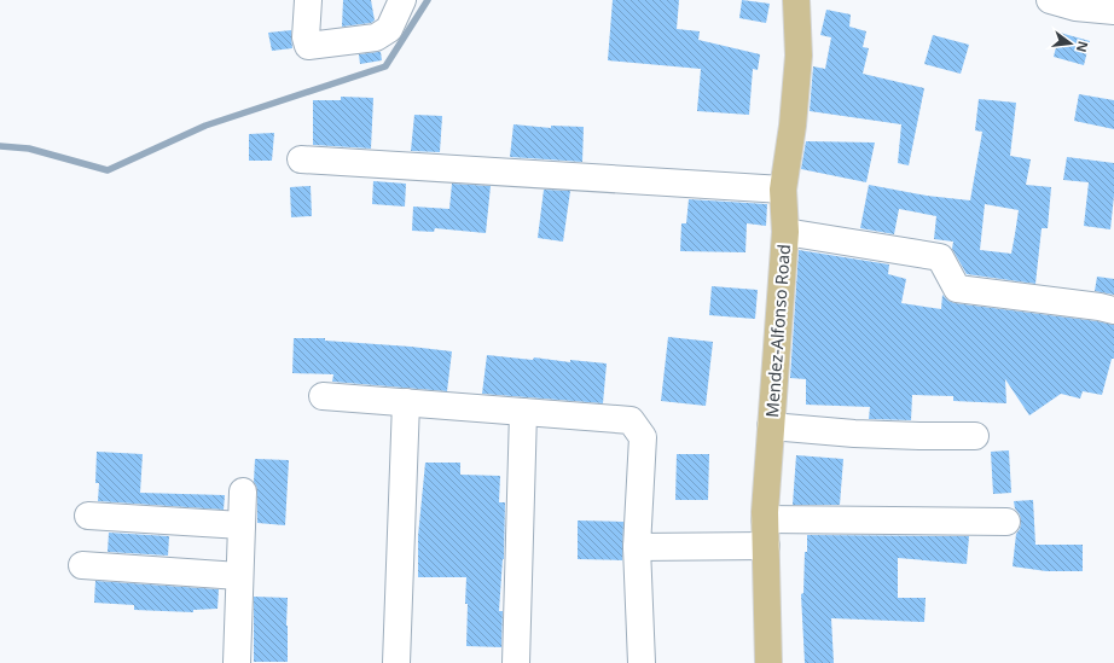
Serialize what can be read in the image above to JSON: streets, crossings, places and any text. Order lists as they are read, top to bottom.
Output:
{
  "streets": {
    "main road": ["Mendez-Alfonso Road"]
  },
  "north": "right"
}
